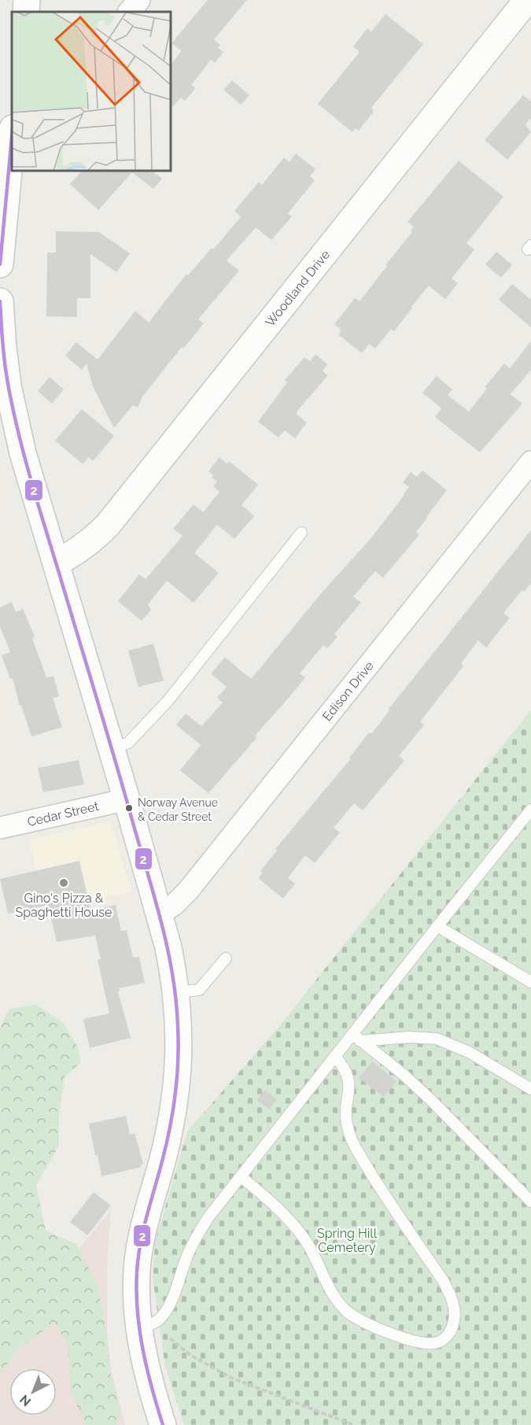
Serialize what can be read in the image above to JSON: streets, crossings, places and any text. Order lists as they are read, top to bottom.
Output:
{
  "streets": {
    "main road": ["Woodland Drive"],
    "street": ["Edison Drive", "Cedar Street"]
  },
  "parks": ["Spring Hill Cemetery"],
  "places": ["Norway Avenue & Cedar Street", "Gino's Pizza & Spaghetti House"],
  "lines": ["transit line 2"],
  "north": "bottom left"
}
